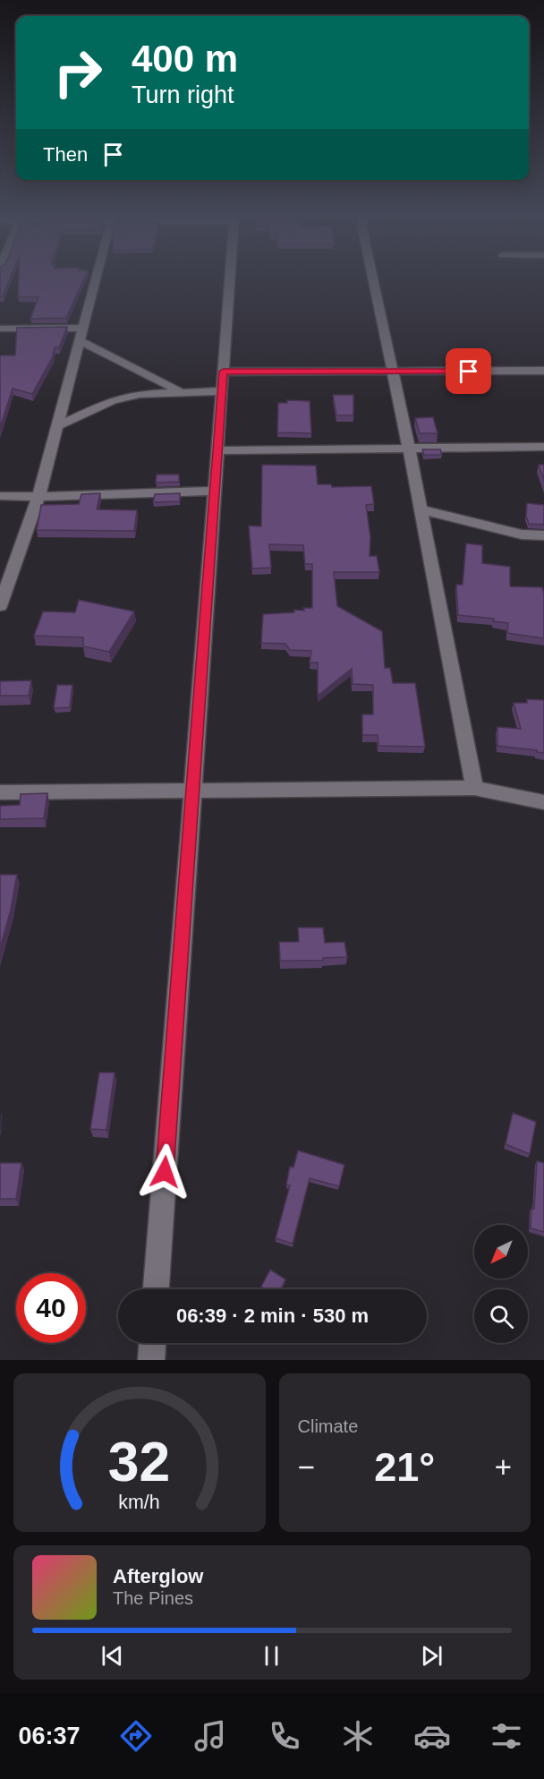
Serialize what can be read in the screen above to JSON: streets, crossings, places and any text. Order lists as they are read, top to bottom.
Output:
{
  "north": "bottom left",
  "page": {
    "turn": ["400 m", "Turn right"],
    "then": "Then",
    "limit": "40",
    "trip": "06:39 · 2 min · 530 m",
    "tile": "Climate",
    "heat": ["−", "21°", "+"],
    "song": ["Afterglow", "The Pines"],
    "tabs": "06:37",
    "gauge": ["32", "km/h"]
  }
}
